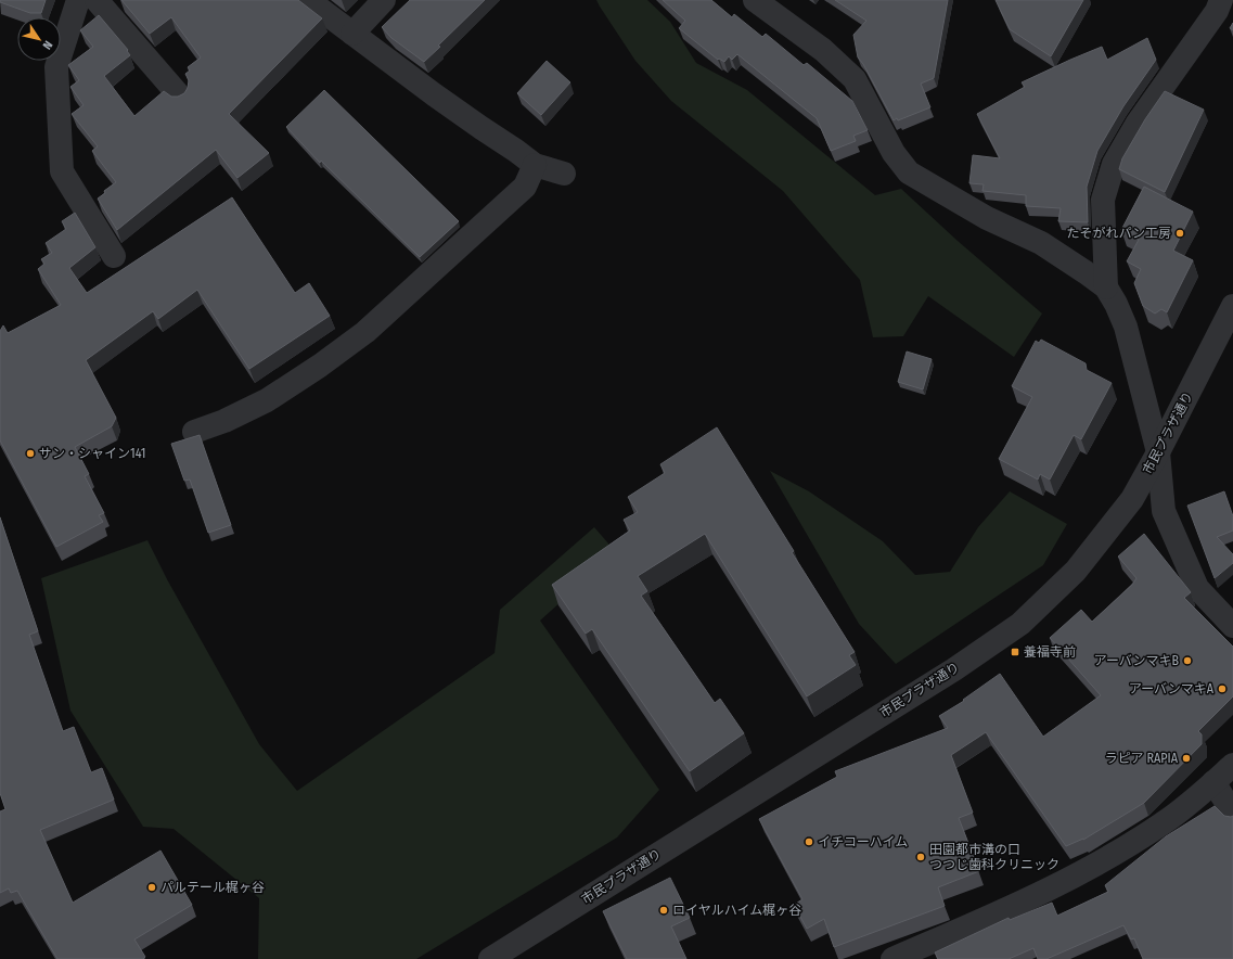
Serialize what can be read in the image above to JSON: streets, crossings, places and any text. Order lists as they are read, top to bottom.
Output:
{
  "streets": {
    "street": ["市民プラザ通り"]
  },
  "places": {
    "other": [
      "たそがれパン工房",
      "サン・シャイン141",
      "アーバンマキB",
      "アーバンマキA",
      "ラピア RAPIA",
      "イチコーハイム",
      "田園都市溝の口 つつじ歯科クリニック",
      "パルテール梶ヶ谷",
      "ロイヤルハイム梶ヶ谷"
    ],
    "transit": ["養福寺前"]
  },
  "north": "bottom right"
}
